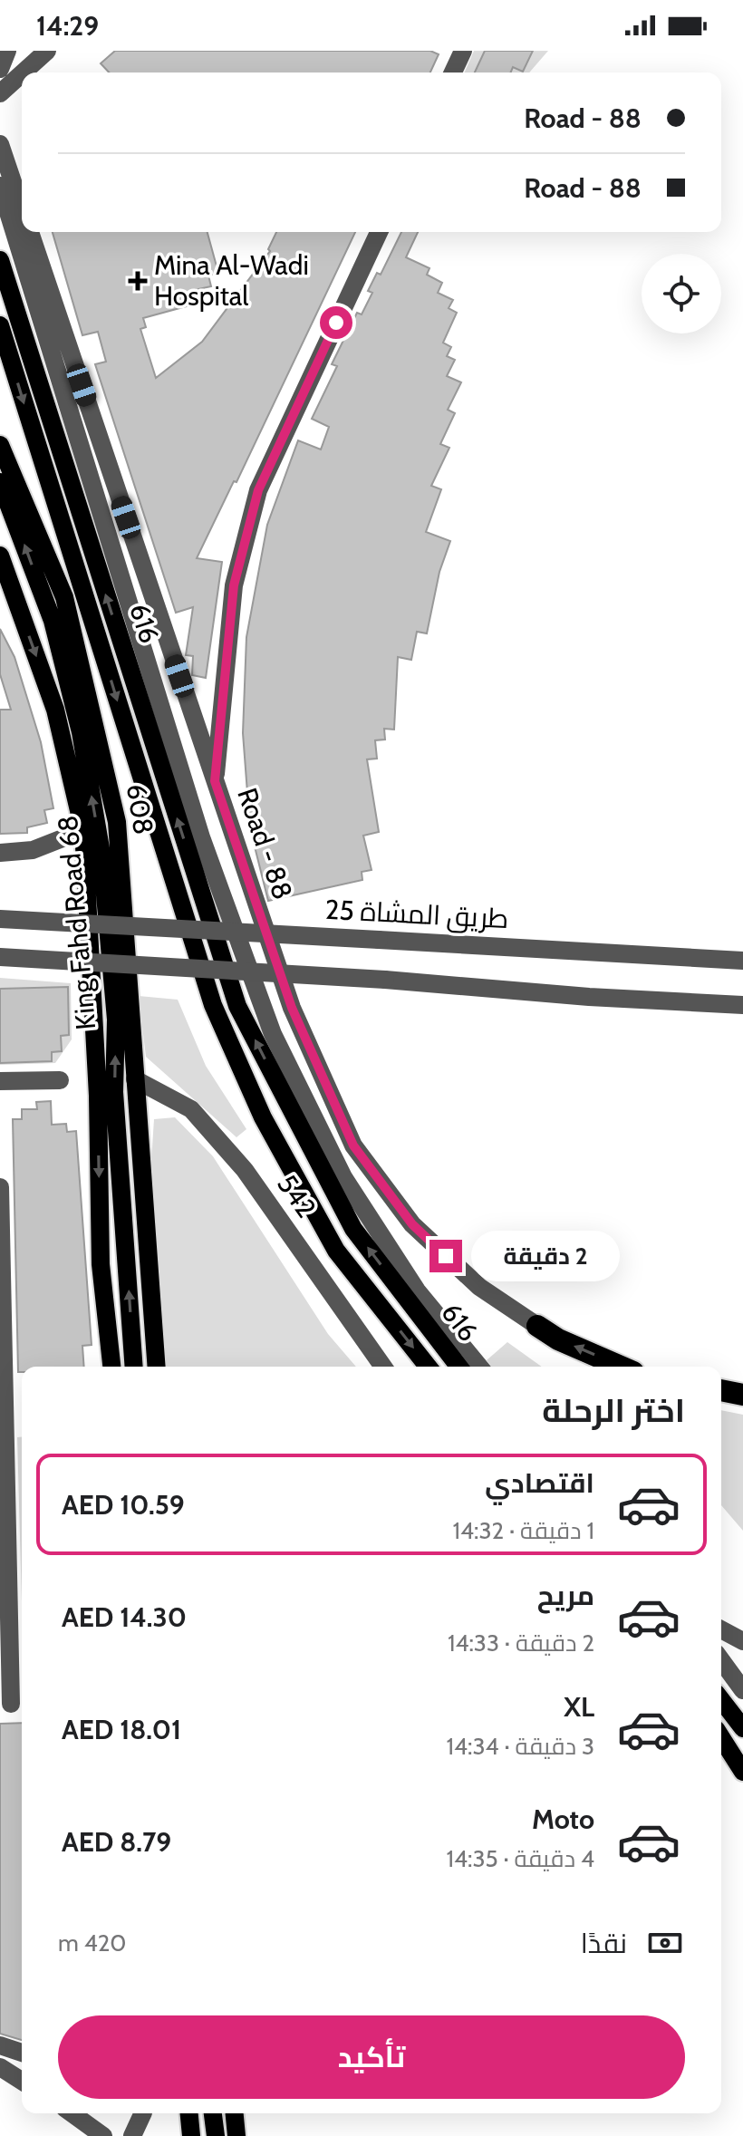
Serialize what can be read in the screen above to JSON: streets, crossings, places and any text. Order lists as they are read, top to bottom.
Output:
{
  "streets": {
    "main road": ["616", "608", "King Fahd Road 68"],
    "street": ["Road - 88", "طريق المشاة 25", "542"]
  },
  "crossings": [
    ["608", "542"]
  ],
  "places": {
    "health": ["Mina Al-Wadi Hospital"]
  },
  "page": {
    "status": "14:29",
    "banner": ["Road - 88", "Road - 88"],
    "bubble": "2 دقيقة",
    "heading": "اختر الرحلة",
    "list": [
      {
        "name": "اقتصادي",
        "note": "1 دقيقة · 14:32",
        "value": "AED 10.59"
      },
      {
        "name": "مريح",
        "note": "2 دقيقة · 14:33",
        "value": "AED 14.30"
      },
      {
        "name": "XL",
        "note": "3 دقيقة · 14:34",
        "value": "AED 18.01"
      },
      {
        "name": "Moto",
        "note": "4 دقيقة · 14:35",
        "value": "AED 8.79"
      }
    ],
    "pay": ["نقدًا", "420 m"],
    "buttons": "تأكيد"
  }
}
